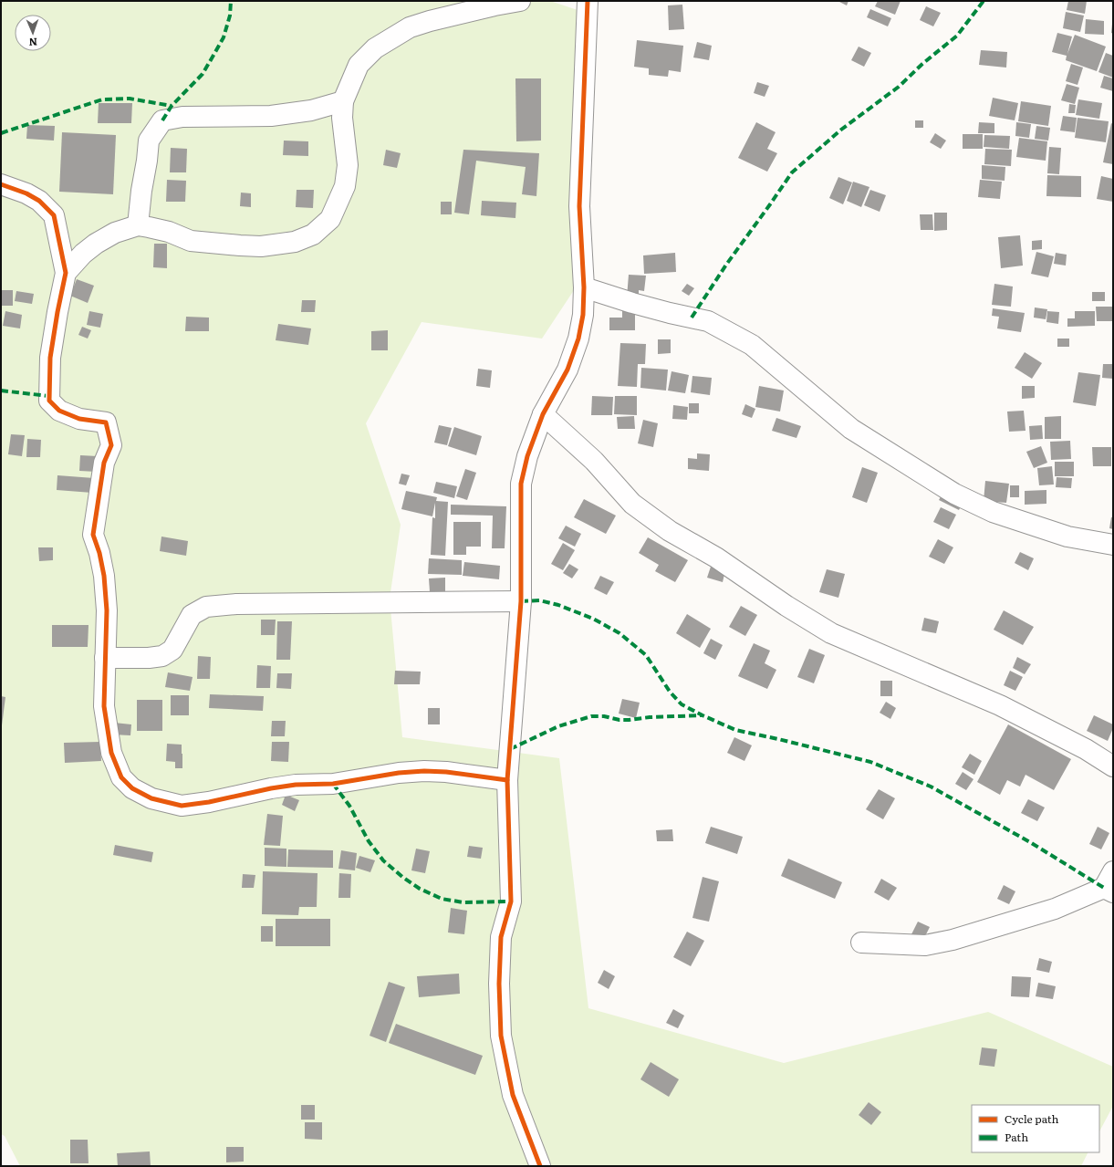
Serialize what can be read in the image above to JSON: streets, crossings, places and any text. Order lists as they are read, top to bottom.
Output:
{
  "legend": ["Cycle path", "Path"],
  "north": "bottom"
}
